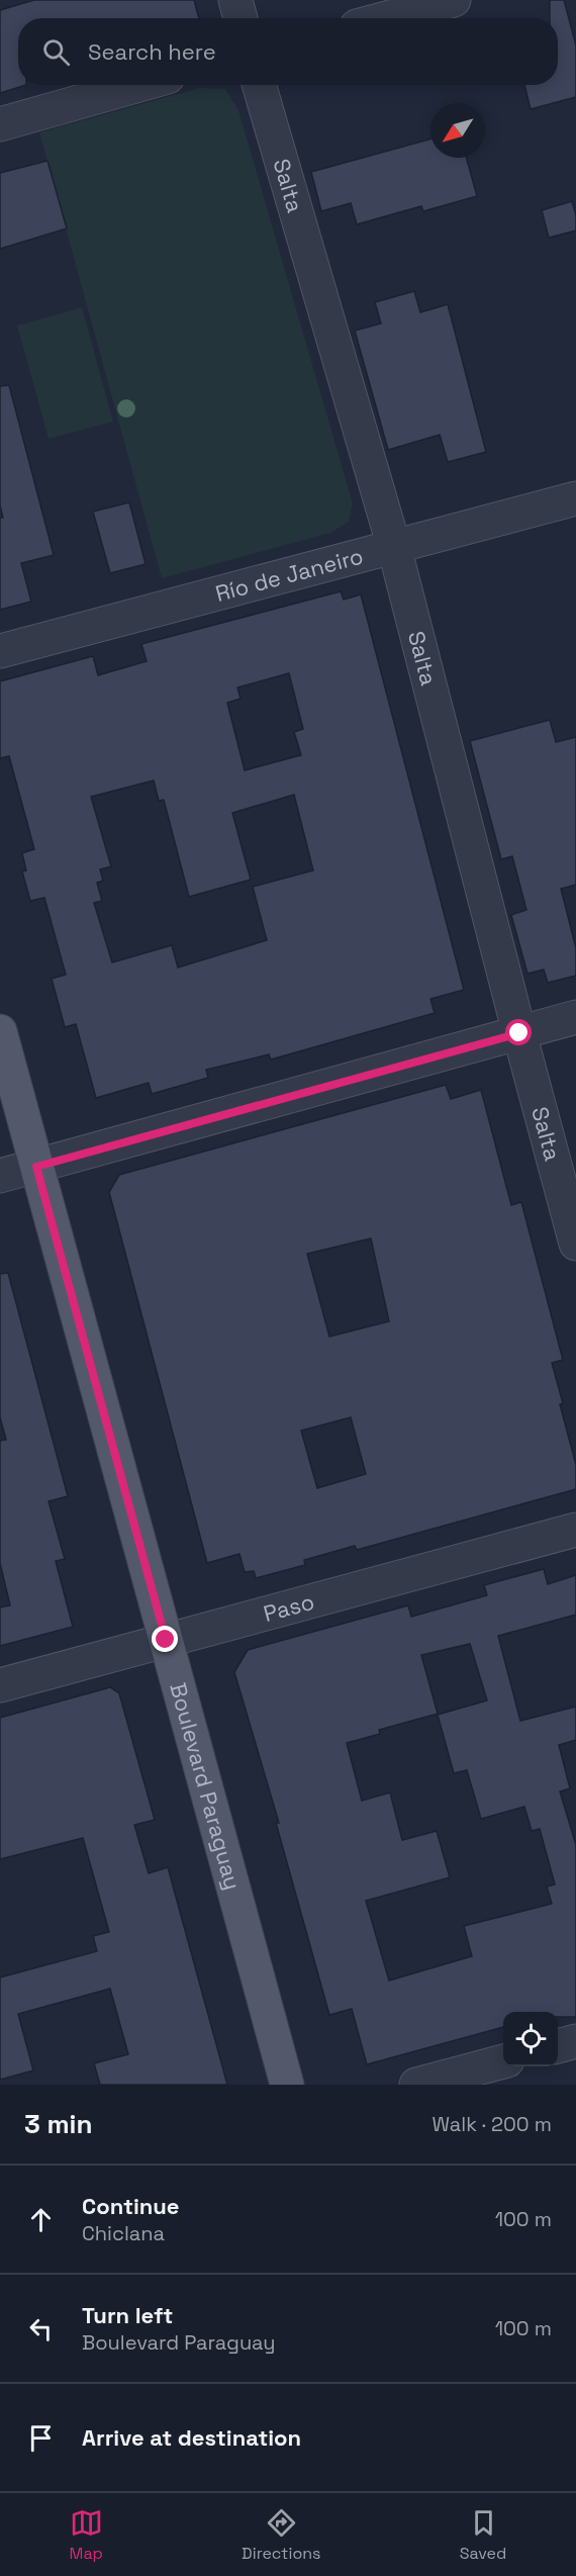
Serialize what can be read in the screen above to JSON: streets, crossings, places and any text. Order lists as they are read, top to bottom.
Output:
{
  "streets": {
    "main road": ["Boulevard Paraguay"],
    "street": ["Salta", "Río de Janeiro", "Paso"]
  },
  "crossings": [
    ["Salta", "Río de Janeiro"],
    ["Paso", "Boulevard Paraguay"]
  ],
  "north": "bottom left",
  "page": {
    "search": "Search here",
    "heading": ["3 min", "Walk · 200 m"],
    "list": [
      ["Continue", "Chiclana", "100 m"],
      ["Turn left", "Boulevard Paraguay", "100 m"],
      "Arrive at destination"
    ],
    "nav": ["Map", "Directions", "Saved"]
  }
}
